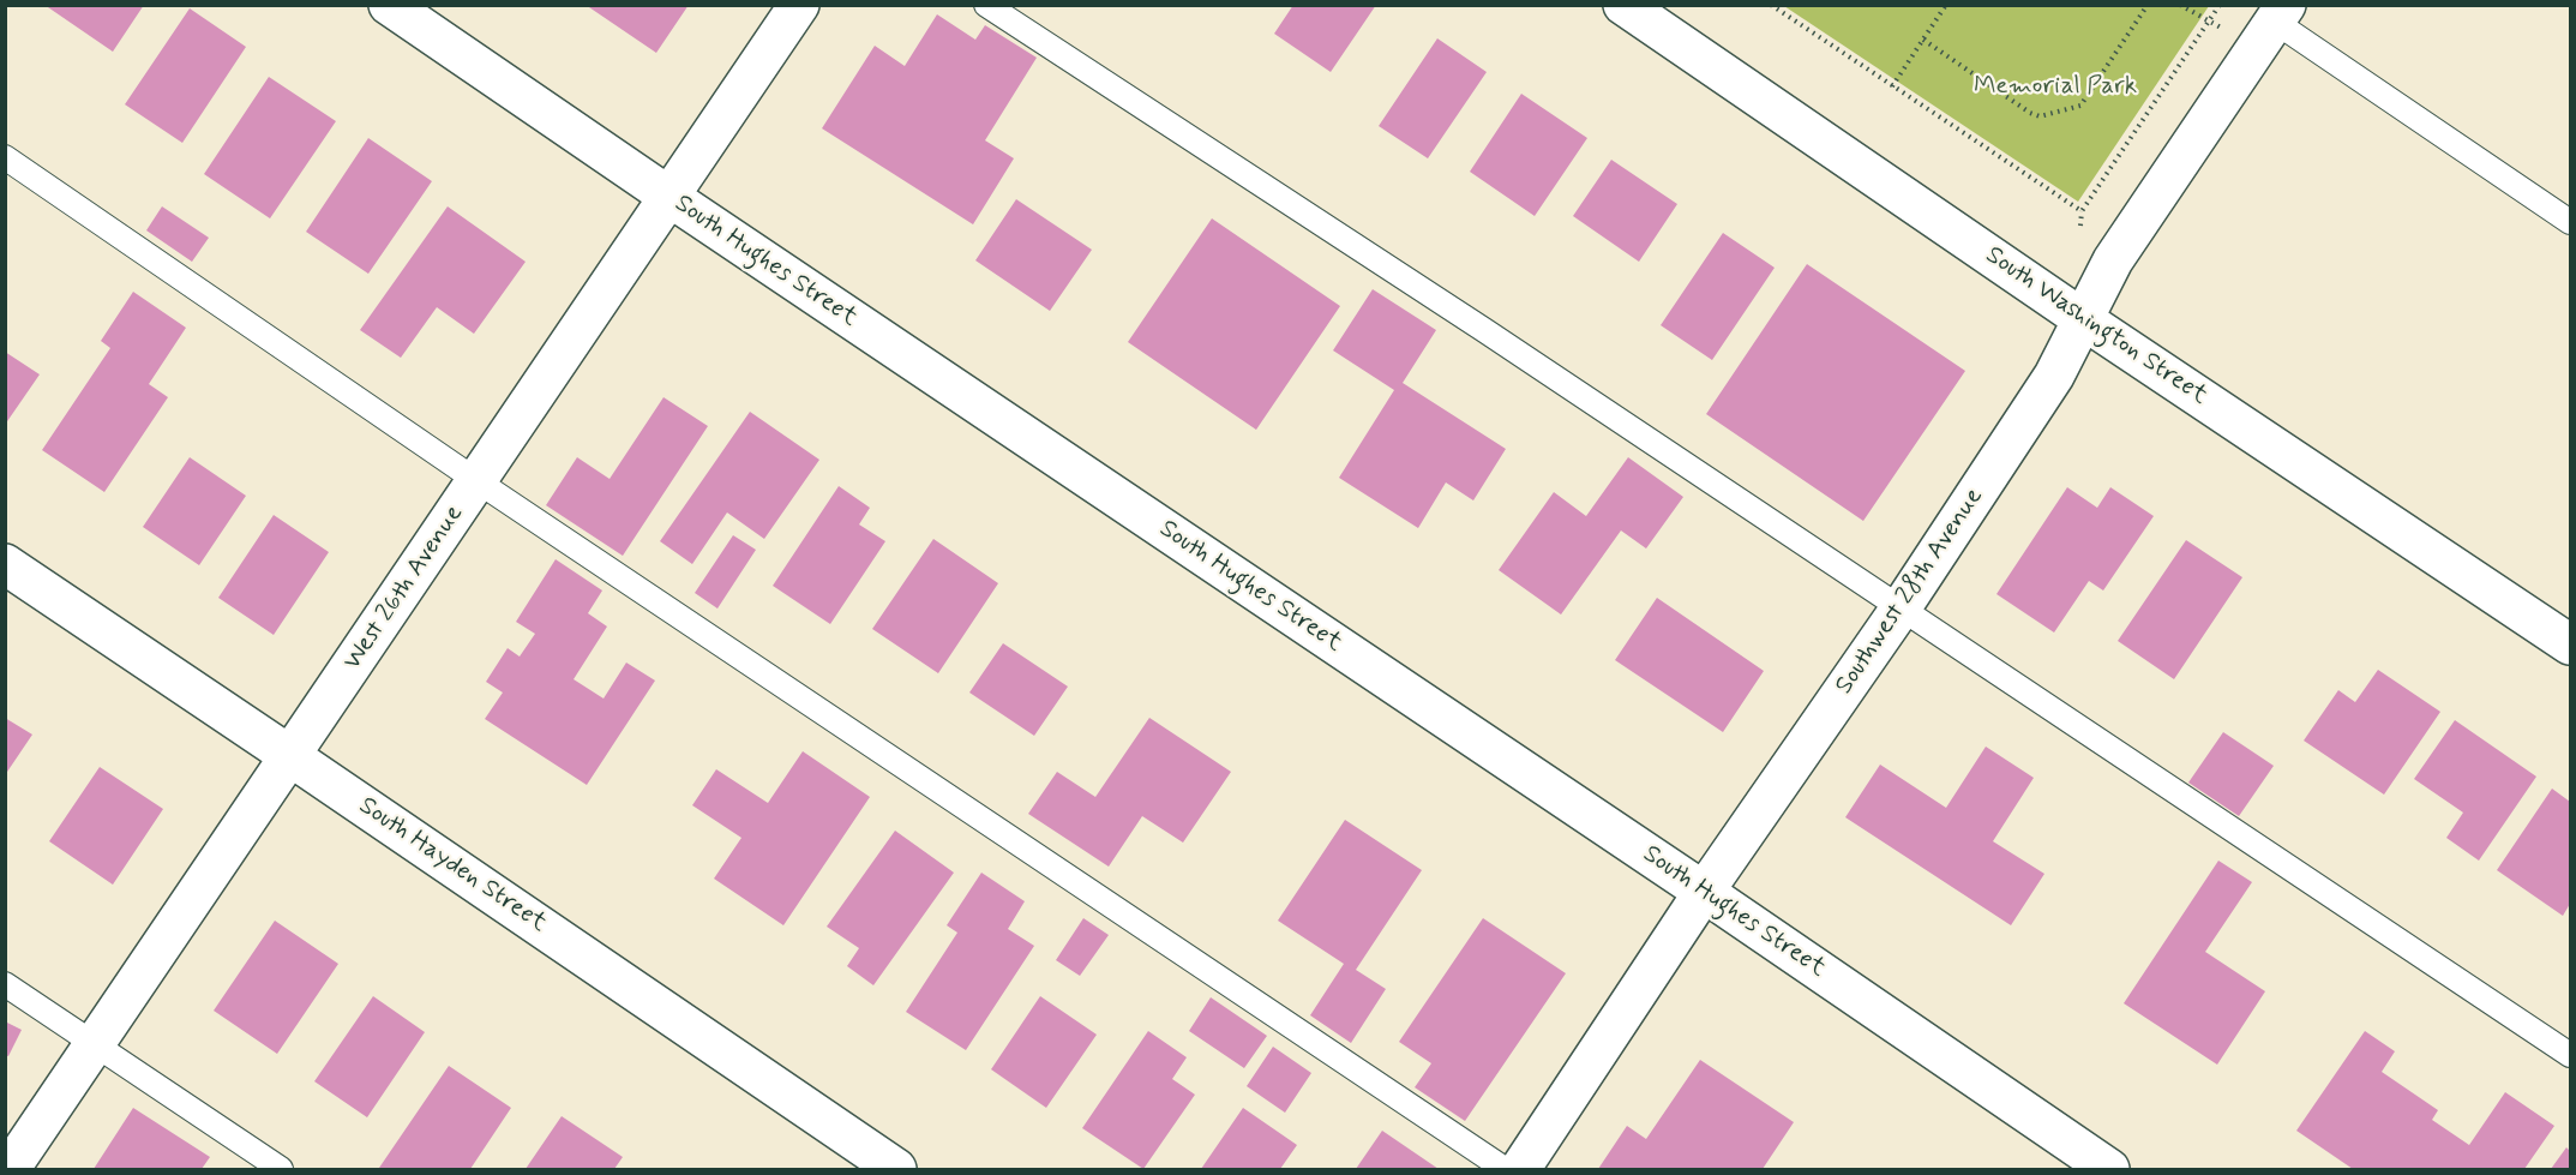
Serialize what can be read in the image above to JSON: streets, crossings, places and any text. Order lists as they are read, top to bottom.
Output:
{
  "streets": {
    "street": [
      "South Hughes Street",
      "South Washington Street",
      "West 26th Avenue",
      "Southwest 28th Avenue",
      "South Hayden Street"
    ]
  },
  "crossings": [
    ["South Hughes Street", "West 26th Avenue"],
    ["South Hughes Street", "Southwest 28th Avenue"],
    ["South Washington Street", "Southwest 28th Avenue"],
    ["West 26th Avenue", "South Hayden Street"]
  ],
  "parks": ["Memorial Park"]
}
